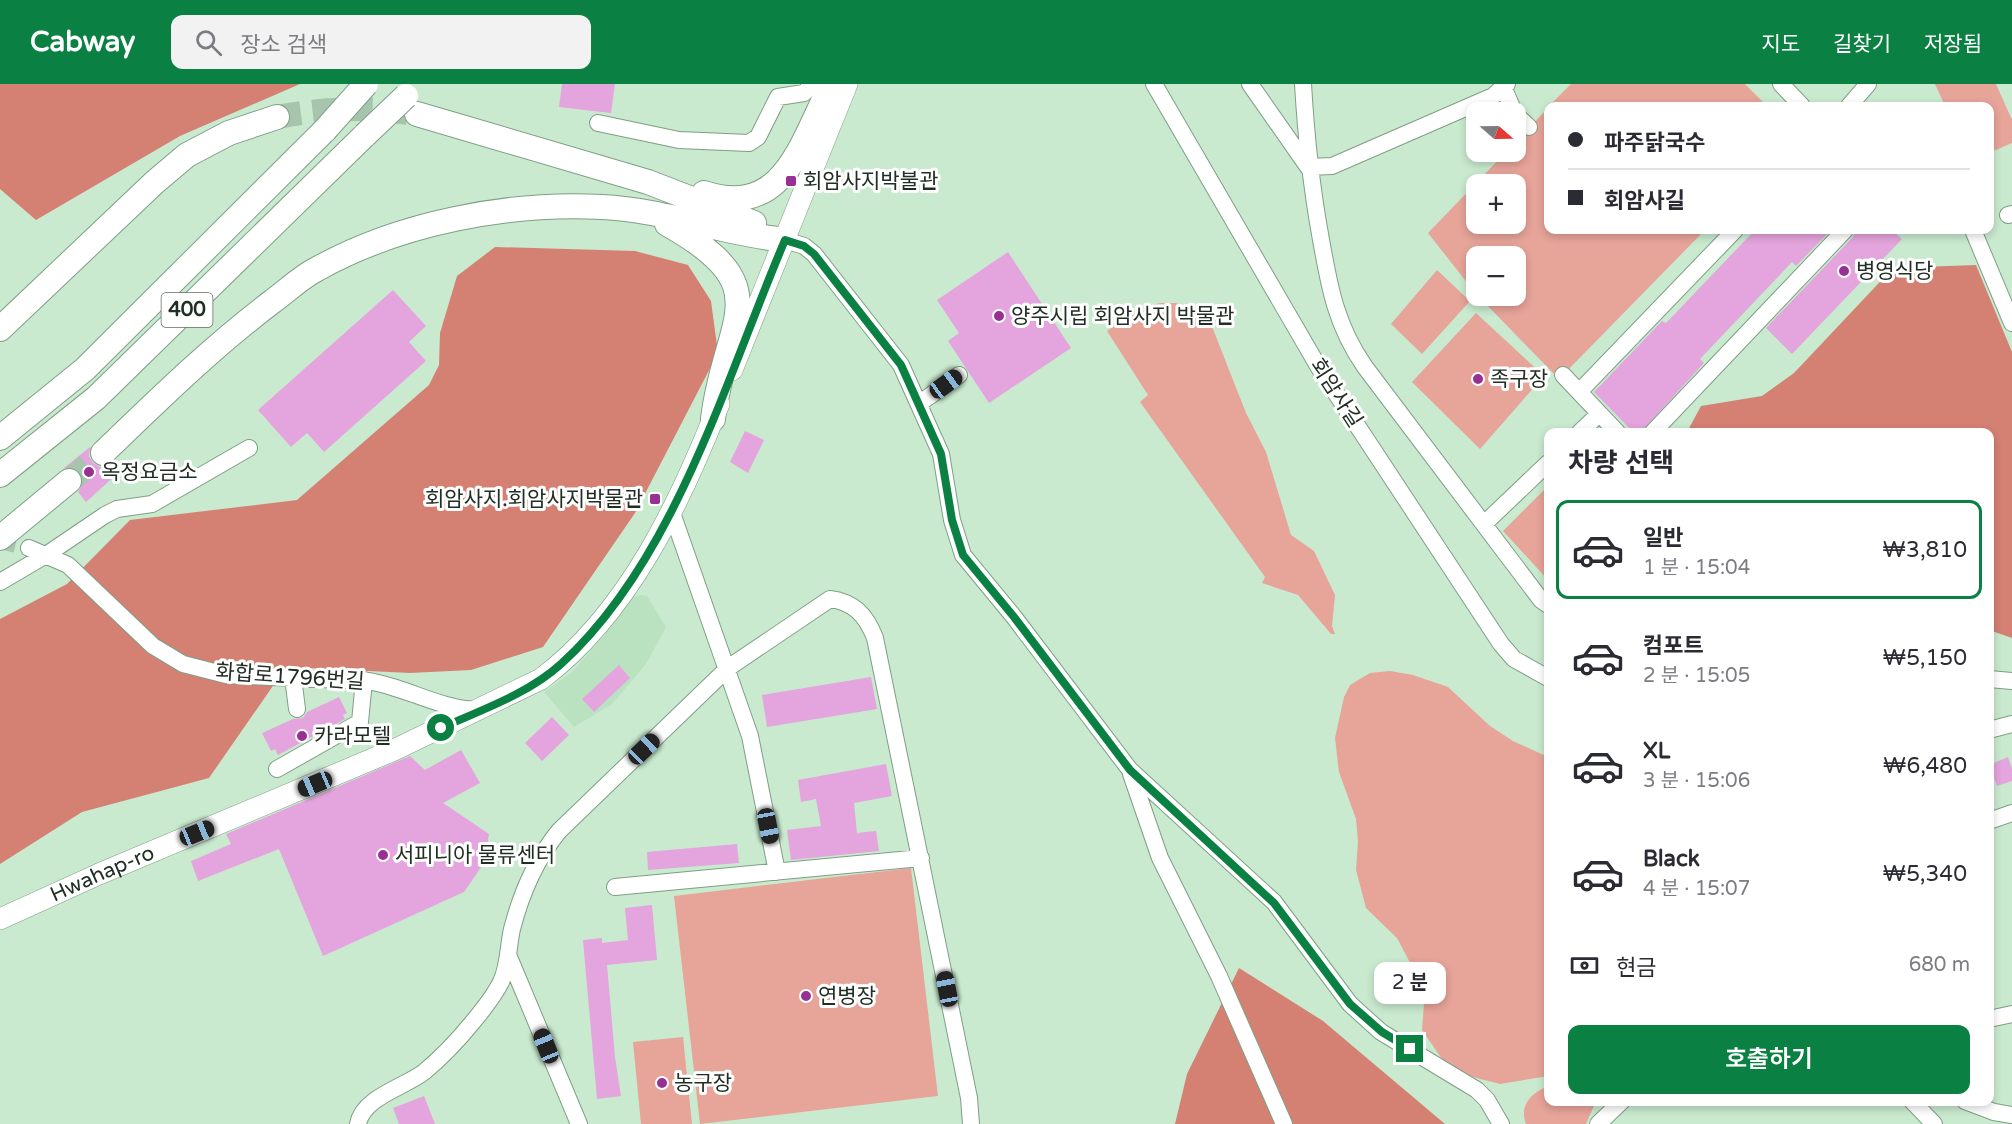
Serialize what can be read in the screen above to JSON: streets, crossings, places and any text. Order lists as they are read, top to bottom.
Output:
{
  "streets": {
    "highway": ["400"],
    "main road": ["Hwahap-ro"],
    "street": ["회암사길", "화합로1796번길"]
  },
  "crossings": [
    ["화합로1796번길", "Hwahap-ro"]
  ],
  "places": {
    "transit": ["회암사지박불관", "회암사지.회암사지박물관"],
    "other": [
      "병영식당",
      "양주시립 회암사지 박물관",
      "족구장",
      "옥정요금소",
      "카라모텔",
      "서피니아 물류센터",
      "연병장",
      "농구장"
    ]
  },
  "north": "right",
  "page": {
    "header": "Cabway",
    "search": "장소 검색",
    "nav": ["지도", "길찾기", "저장됨"],
    "map_buttons": ["+", "−"],
    "banner": ["파주닭국수", "회암사길"],
    "heading": "차량 선택",
    "list": [
      {
        "name": "일반",
        "note": "1 분 · 15:04",
        "value": "₩3,810"
      },
      {
        "name": "컴포트",
        "note": "2 분 · 15:05",
        "value": "₩5,150"
      },
      {
        "name": "XL",
        "note": "3 분 · 15:06",
        "value": "₩6,480"
      },
      {
        "name": "Black",
        "note": "4 분 · 15:07",
        "value": "₩5,340"
      }
    ],
    "pay": ["현금", "680 m"],
    "bubble": "2 분",
    "buttons": "호출하기"
  }
}
